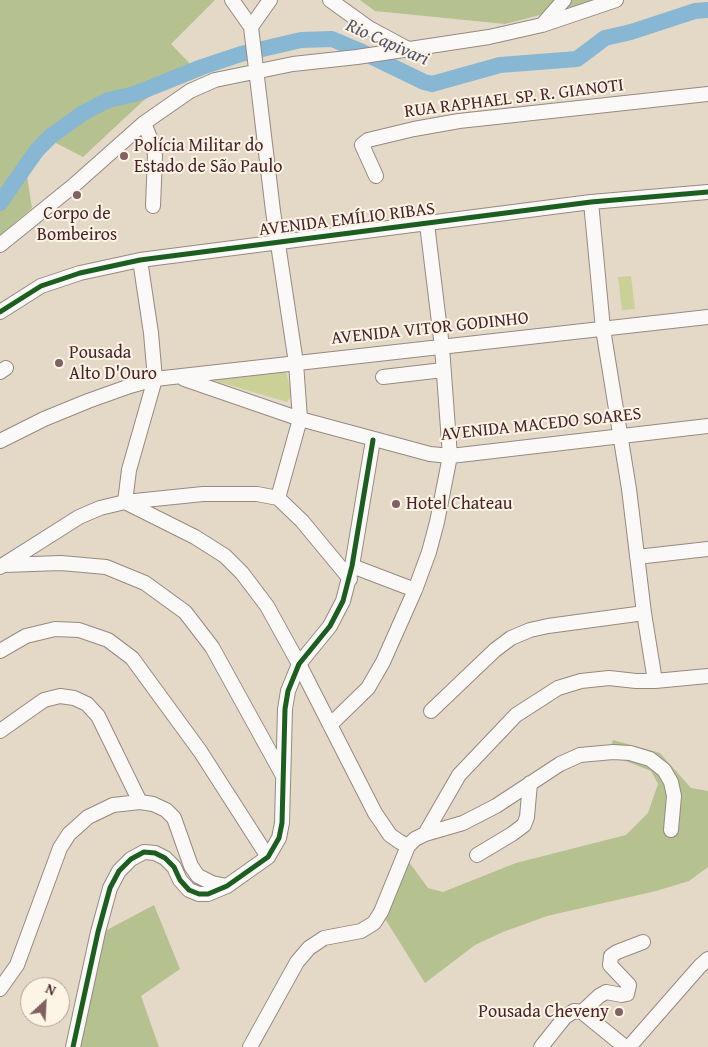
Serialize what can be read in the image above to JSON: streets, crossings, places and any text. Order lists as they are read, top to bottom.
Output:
{
  "streets": {
    "street": [
      "RUA RAPHAEL SP. R. GIANOTI",
      "AVENIDA EMÍLIO RIBAS",
      "AVENIDA VITOR GODINHO",
      "AVENIDA MACEDO SOARES"
    ]
  },
  "crossings": [
    ["AVENIDA VITOR GODINHO", "AVENIDA MACEDO SOARES"]
  ],
  "water": ["Rio Capivari"],
  "places": [
    "Polícia Militar do Estado de São Paulo",
    "Corpo de Bombeiros",
    "Pousada Alto D'Ouro",
    "Hotel Chateau",
    "Pousada Cheveny"
  ],
  "north": "top right"
}
